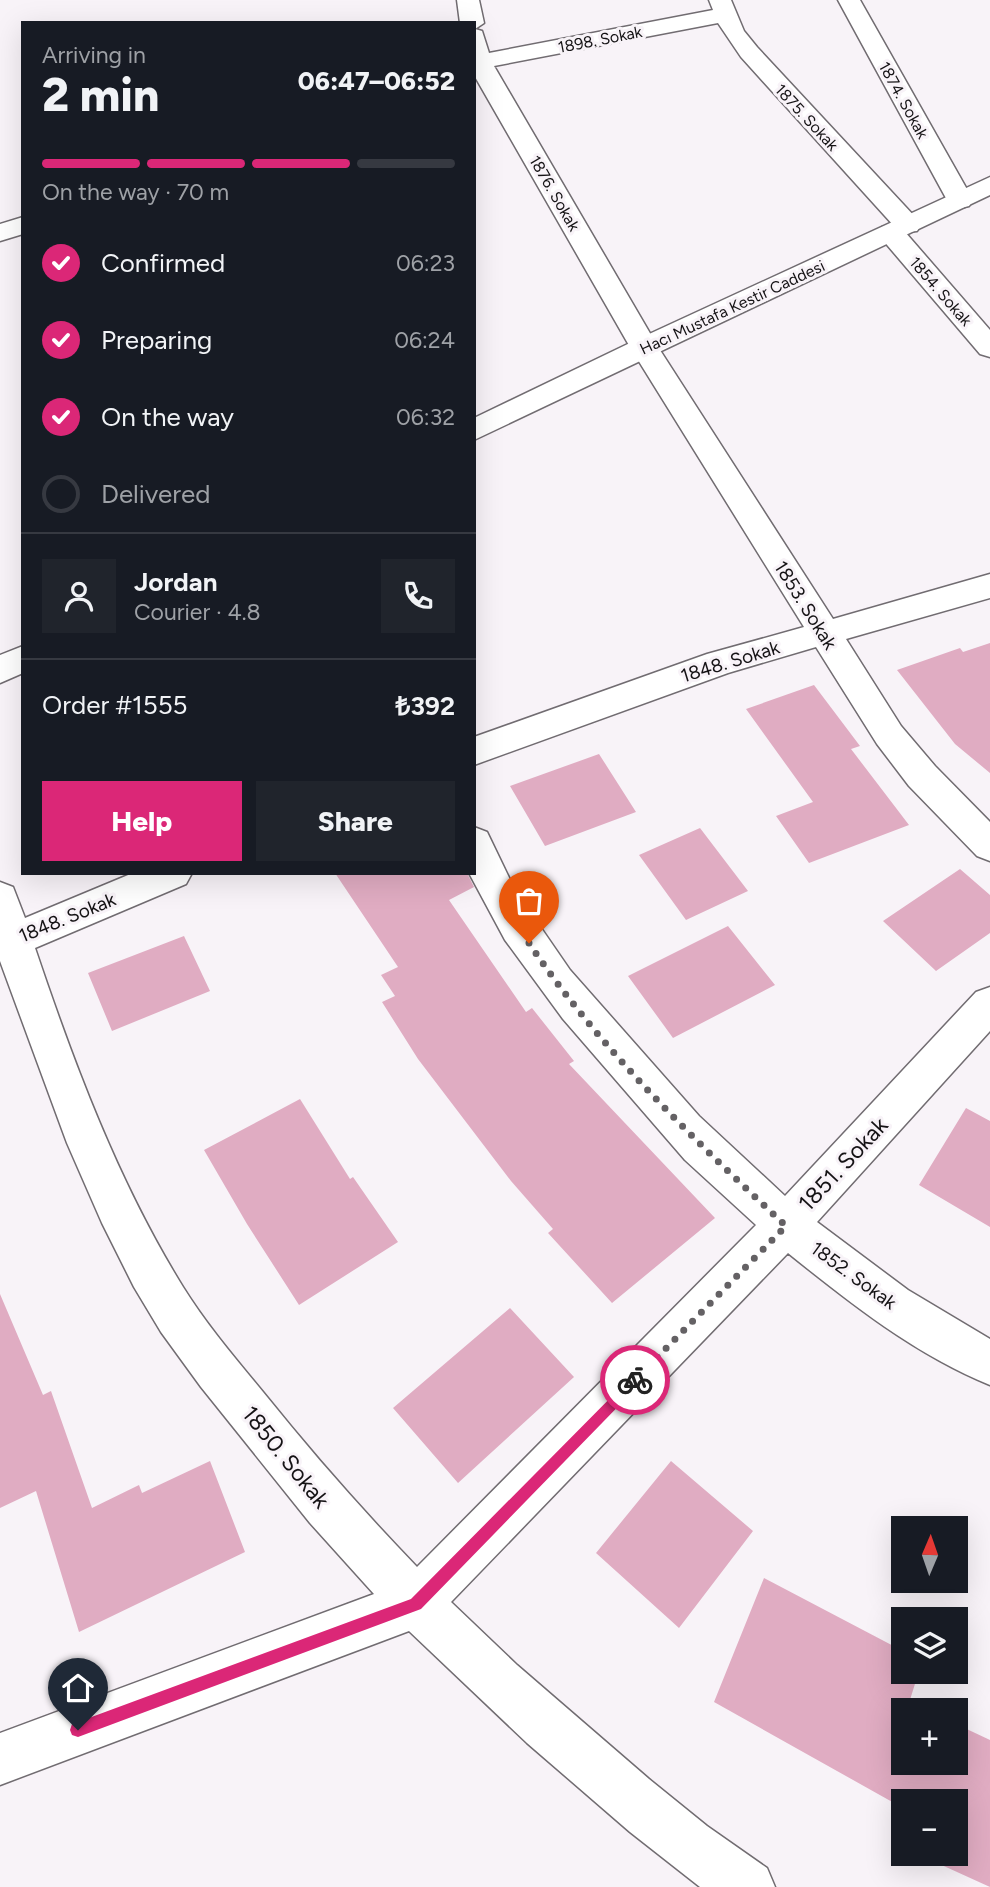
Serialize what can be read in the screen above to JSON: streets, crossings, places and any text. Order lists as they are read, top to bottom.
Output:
{
  "streets": {
    "street": [
      "1898. Sokak",
      "1874. Sokak",
      "1875. Sokak",
      "1876. Sokak",
      "1854. Sokak",
      "Hacı Mustafa Kestir Caddesi",
      "1853. Sokak",
      "1848. Sokak",
      "1851. Sokak",
      "1852. Sokak",
      "1850. Sokak"
    ]
  },
  "crossings": [
    ["1898. Sokak", "1875. Sokak"],
    ["1898. Sokak", "1876. Sokak"],
    ["1874. Sokak", "Hacı Mustafa Kestir Caddesi"],
    ["1875. Sokak", "1854. Sokak"],
    ["1875. Sokak", "Hacı Mustafa Kestir Caddesi"],
    ["1876. Sokak", "Hacı Mustafa Kestir Caddesi"],
    ["1876. Sokak", "1853. Sokak"],
    ["1854. Sokak", "Hacı Mustafa Kestir Caddesi"],
    ["Hacı Mustafa Kestir Caddesi", "1853. Sokak"],
    ["1853. Sokak", "1848. Sokak"],
    ["1848. Sokak", "1850. Sokak"],
    ["1851. Sokak", "1852. Sokak"],
    ["1851. Sokak", "1850. Sokak"]
  ],
  "north": "top",
  "page": {
    "heading": ["2 min", "Arriving in", "06:47–06:52"],
    "panel": [
      "Jordan",
      "Courier · 4.8",
      "Order #1555",
      "₺392"
    ],
    "bar": "On the way · 70 m",
    "list": [
      ["Confirmed", "06:23"],
      ["Preparing", "06:24"],
      ["On the way", "06:32"],
      "Delivered"
    ],
    "buttons": ["Help", "Share"],
    "map_buttons": ["+", "−"]
  }
}
